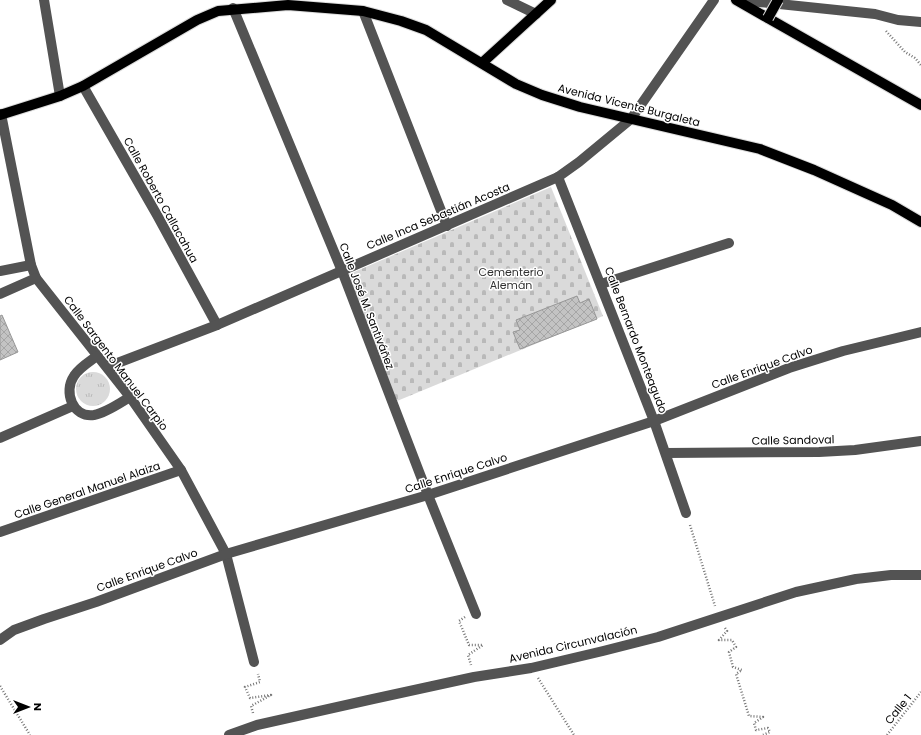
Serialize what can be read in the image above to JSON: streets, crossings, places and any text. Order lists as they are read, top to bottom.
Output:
{
  "streets": {
    "main road": ["Avenida Vicente Burgaleta"],
    "street": [
      "Calle Roberto Callacahua",
      "Calle Inca Sebastián Acosta",
      "Calle José M. Santiváñez",
      "Calle Bernardo Monteagudo",
      "Calle Sargento Manuel Carpio",
      "Calle Enrique Calvo",
      "Calle Sandoval",
      "Calle General Manuel Alaiza",
      "Avenida Circunvalación"
    ],
    "path": ["Calle 1"]
  },
  "crossings": [
    ["Avenida Vicente Burgaleta", "Calle Roberto Callacahua"],
    ["Avenida Vicente Burgaleta", "Calle Inca Sebastián Acosta"],
    ["Avenida Vicente Burgaleta", "Calle José M. Santiváñez"],
    ["Avenida Vicente Burgaleta", "Calle Sargento Manuel Carpio"],
    ["Calle Roberto Callacahua", "Calle Inca Sebastián Acosta"],
    ["Calle Inca Sebastián Acosta", "Calle José M. Santiváñez"],
    ["Calle Inca Sebastián Acosta", "Calle Bernardo Monteagudo"],
    ["Calle Inca Sebastián Acosta", "Calle Sargento Manuel Carpio"],
    ["Calle José M. Santiváñez", "Calle Enrique Calvo"],
    ["Calle Bernardo Monteagudo", "Calle Enrique Calvo"],
    ["Calle Bernardo Monteagudo", "Calle Sandoval"],
    ["Calle Sargento Manuel Carpio", "Calle Enrique Calvo"],
    ["Calle Sargento Manuel Carpio", "Calle General Manuel Alaiza"]
  ],
  "parks": ["Cementerio Alemán"],
  "north": "right"
}
